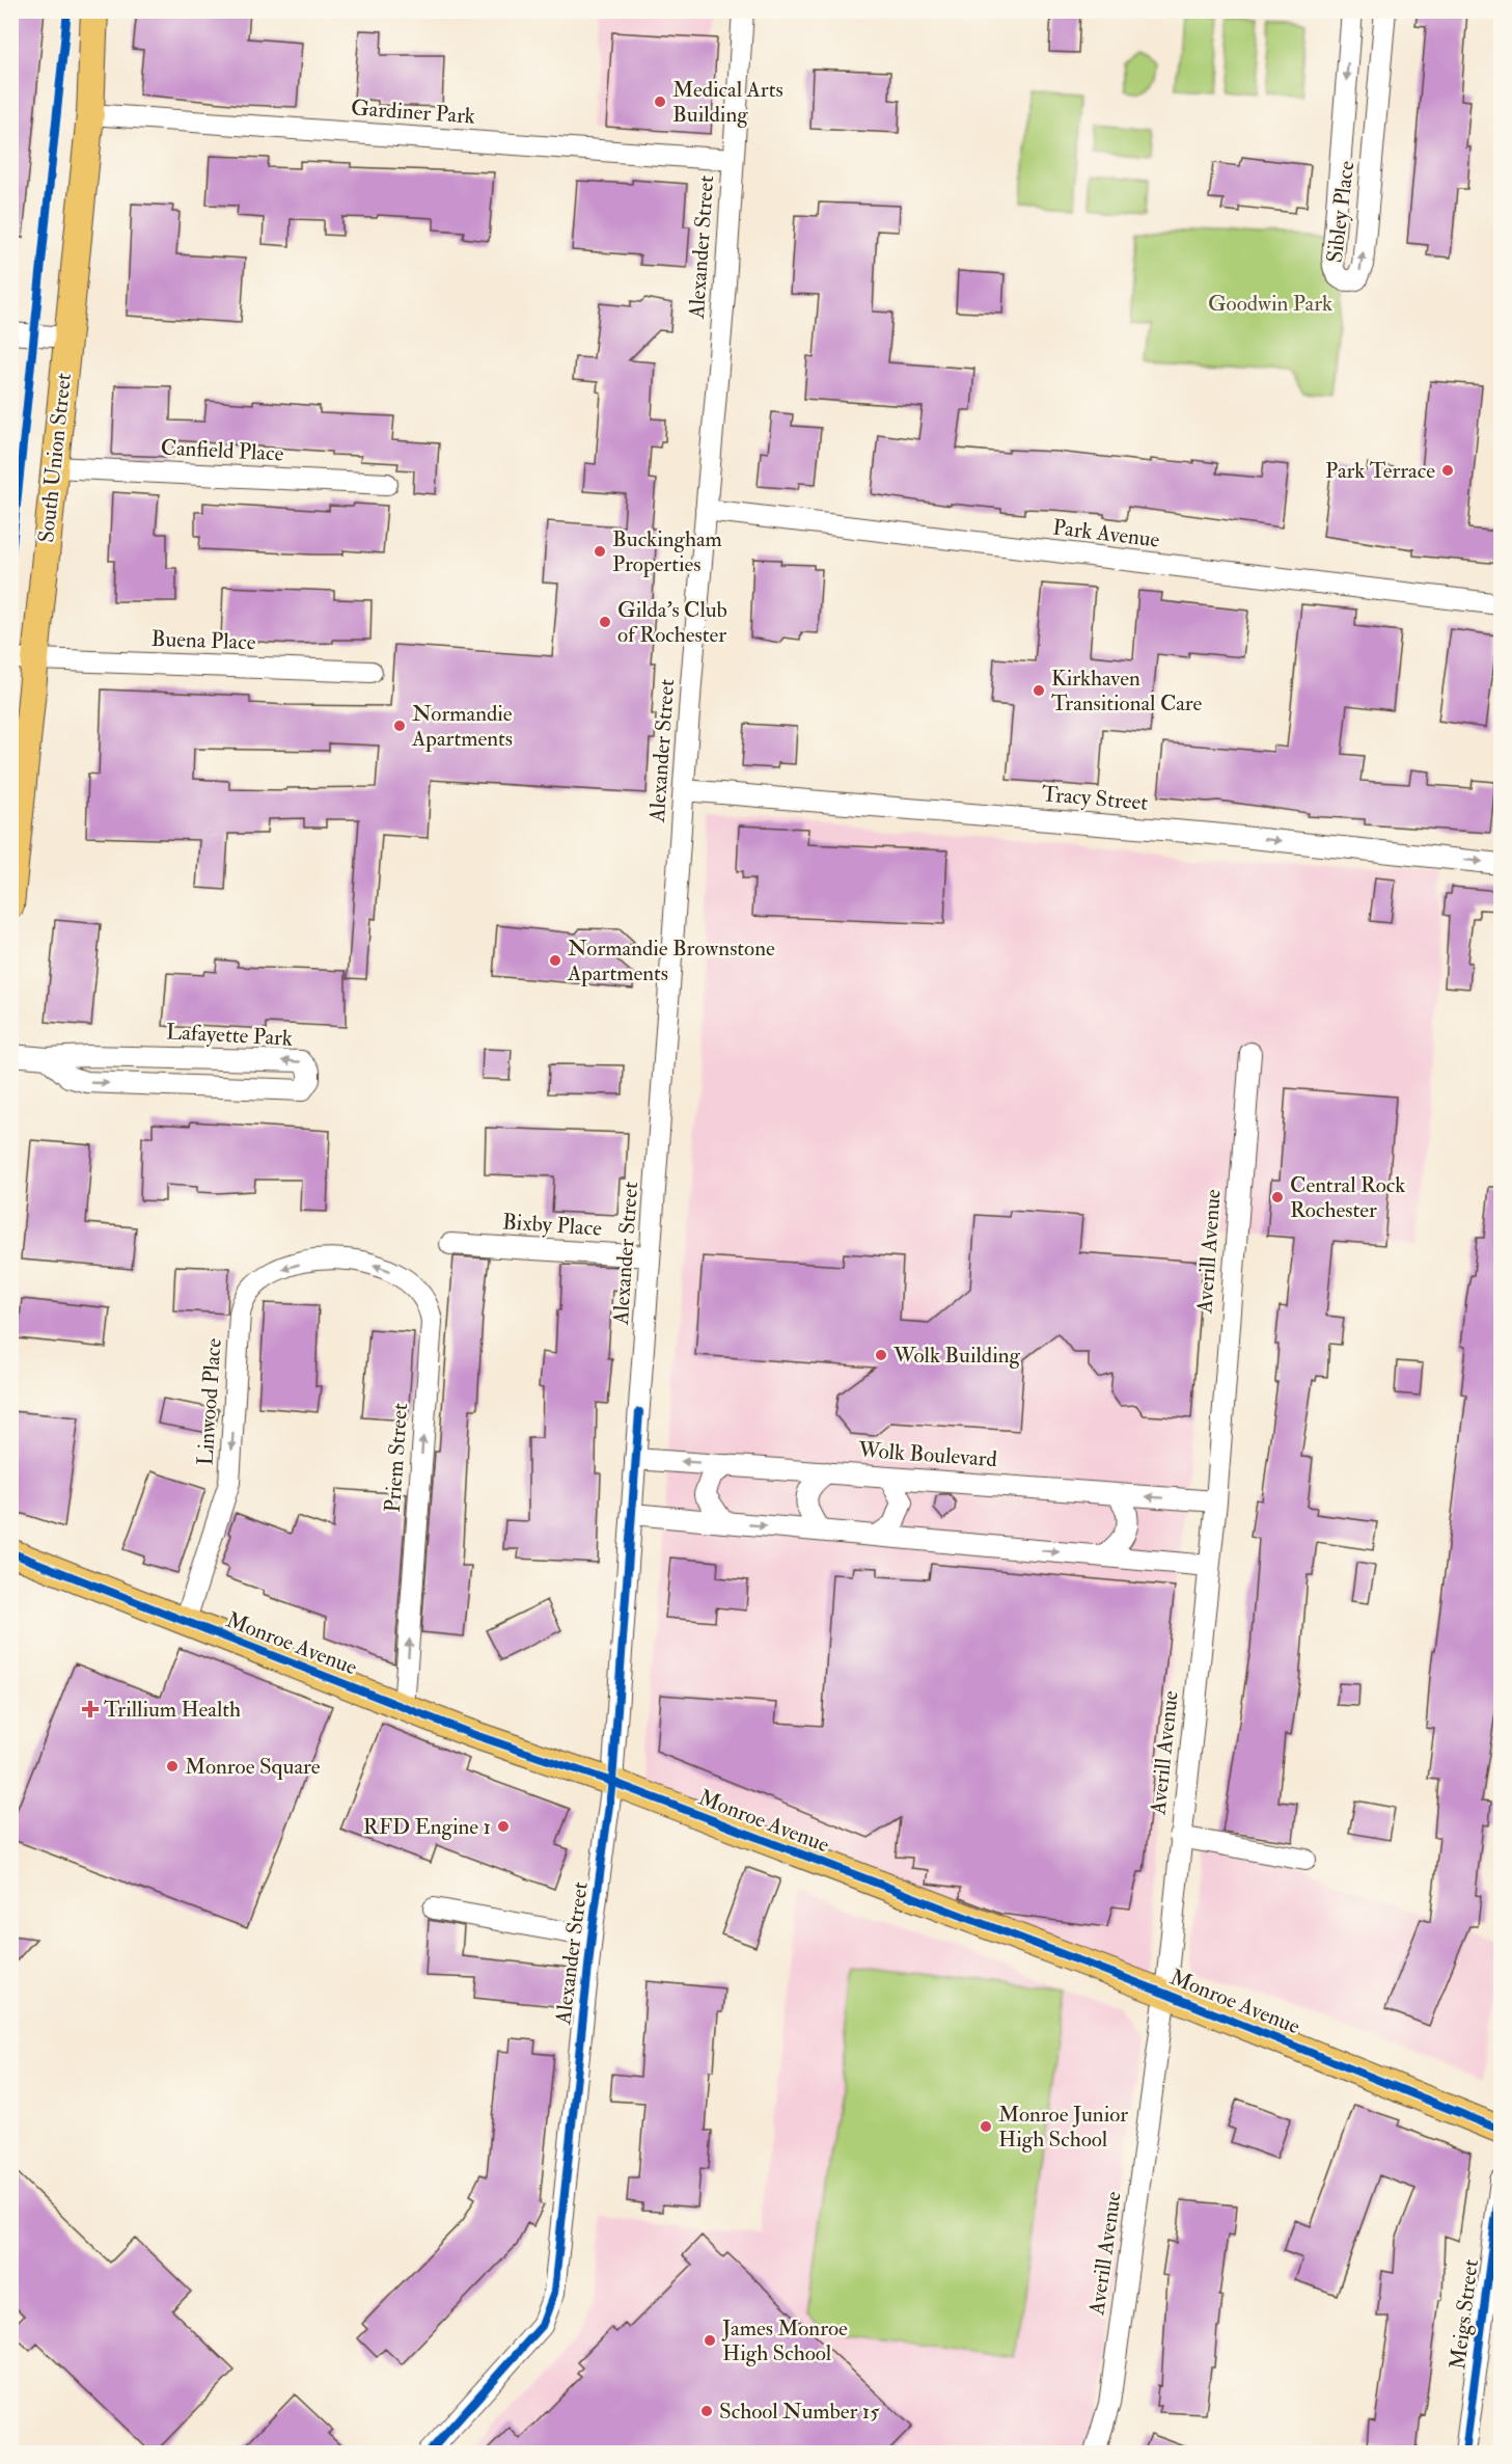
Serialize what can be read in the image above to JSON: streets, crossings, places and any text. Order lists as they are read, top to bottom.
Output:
{
  "streets": {
    "main road": ["South Union Street", "Monroe Avenue"],
    "street": [
      "Gardiner Park",
      "Sibley Place",
      "Alexander Street",
      "Canfield Place",
      "Park Avenue",
      "Buena Place",
      "Tracy Street",
      "Lafayette Park",
      "Bixby Place",
      "Averill Avenue",
      "Linwood Place",
      "Wolk Boulevard",
      "Priem Street",
      "Meigs Street"
    ]
  },
  "crossings": [
    ["Gardiner Park", "Alexander Street"],
    ["Gardiner Park", "South Union Street"],
    ["Alexander Street", "Park Avenue"],
    ["Alexander Street", "Tracy Street"],
    ["Alexander Street", "Bixby Place"],
    ["Alexander Street", "Wolk Boulevard"],
    ["Alexander Street", "Monroe Avenue"],
    ["Canfield Place", "South Union Street"],
    ["South Union Street", "Buena Place"],
    ["Averill Avenue", "Wolk Boulevard"],
    ["Averill Avenue", "Monroe Avenue"],
    ["Linwood Place", "Priem Street"],
    ["Linwood Place", "Monroe Avenue"],
    ["Priem Street", "Monroe Avenue"]
  ],
  "one_way": ["Tracy Street", "Linwood Place", "Priem Street"],
  "parks": ["Goodwin Park"],
  "places": {
    "other": [
      "Medical Arts Building",
      "Park Terrace",
      "Buckingham Properties",
      "Gilda's Club of Rochester",
      "Kirkhaven Transitional Care",
      "Normandie Apartments",
      "Normandie Brownstone Apartments",
      "Central Rock Rochester",
      "Wolk Building",
      "Monroe Square",
      "RFD Engine 1",
      "Monroe Junior High School",
      "James Monroe High School",
      "School Number 15"
    ],
    "health": ["Trillium Health"]
  }
}
